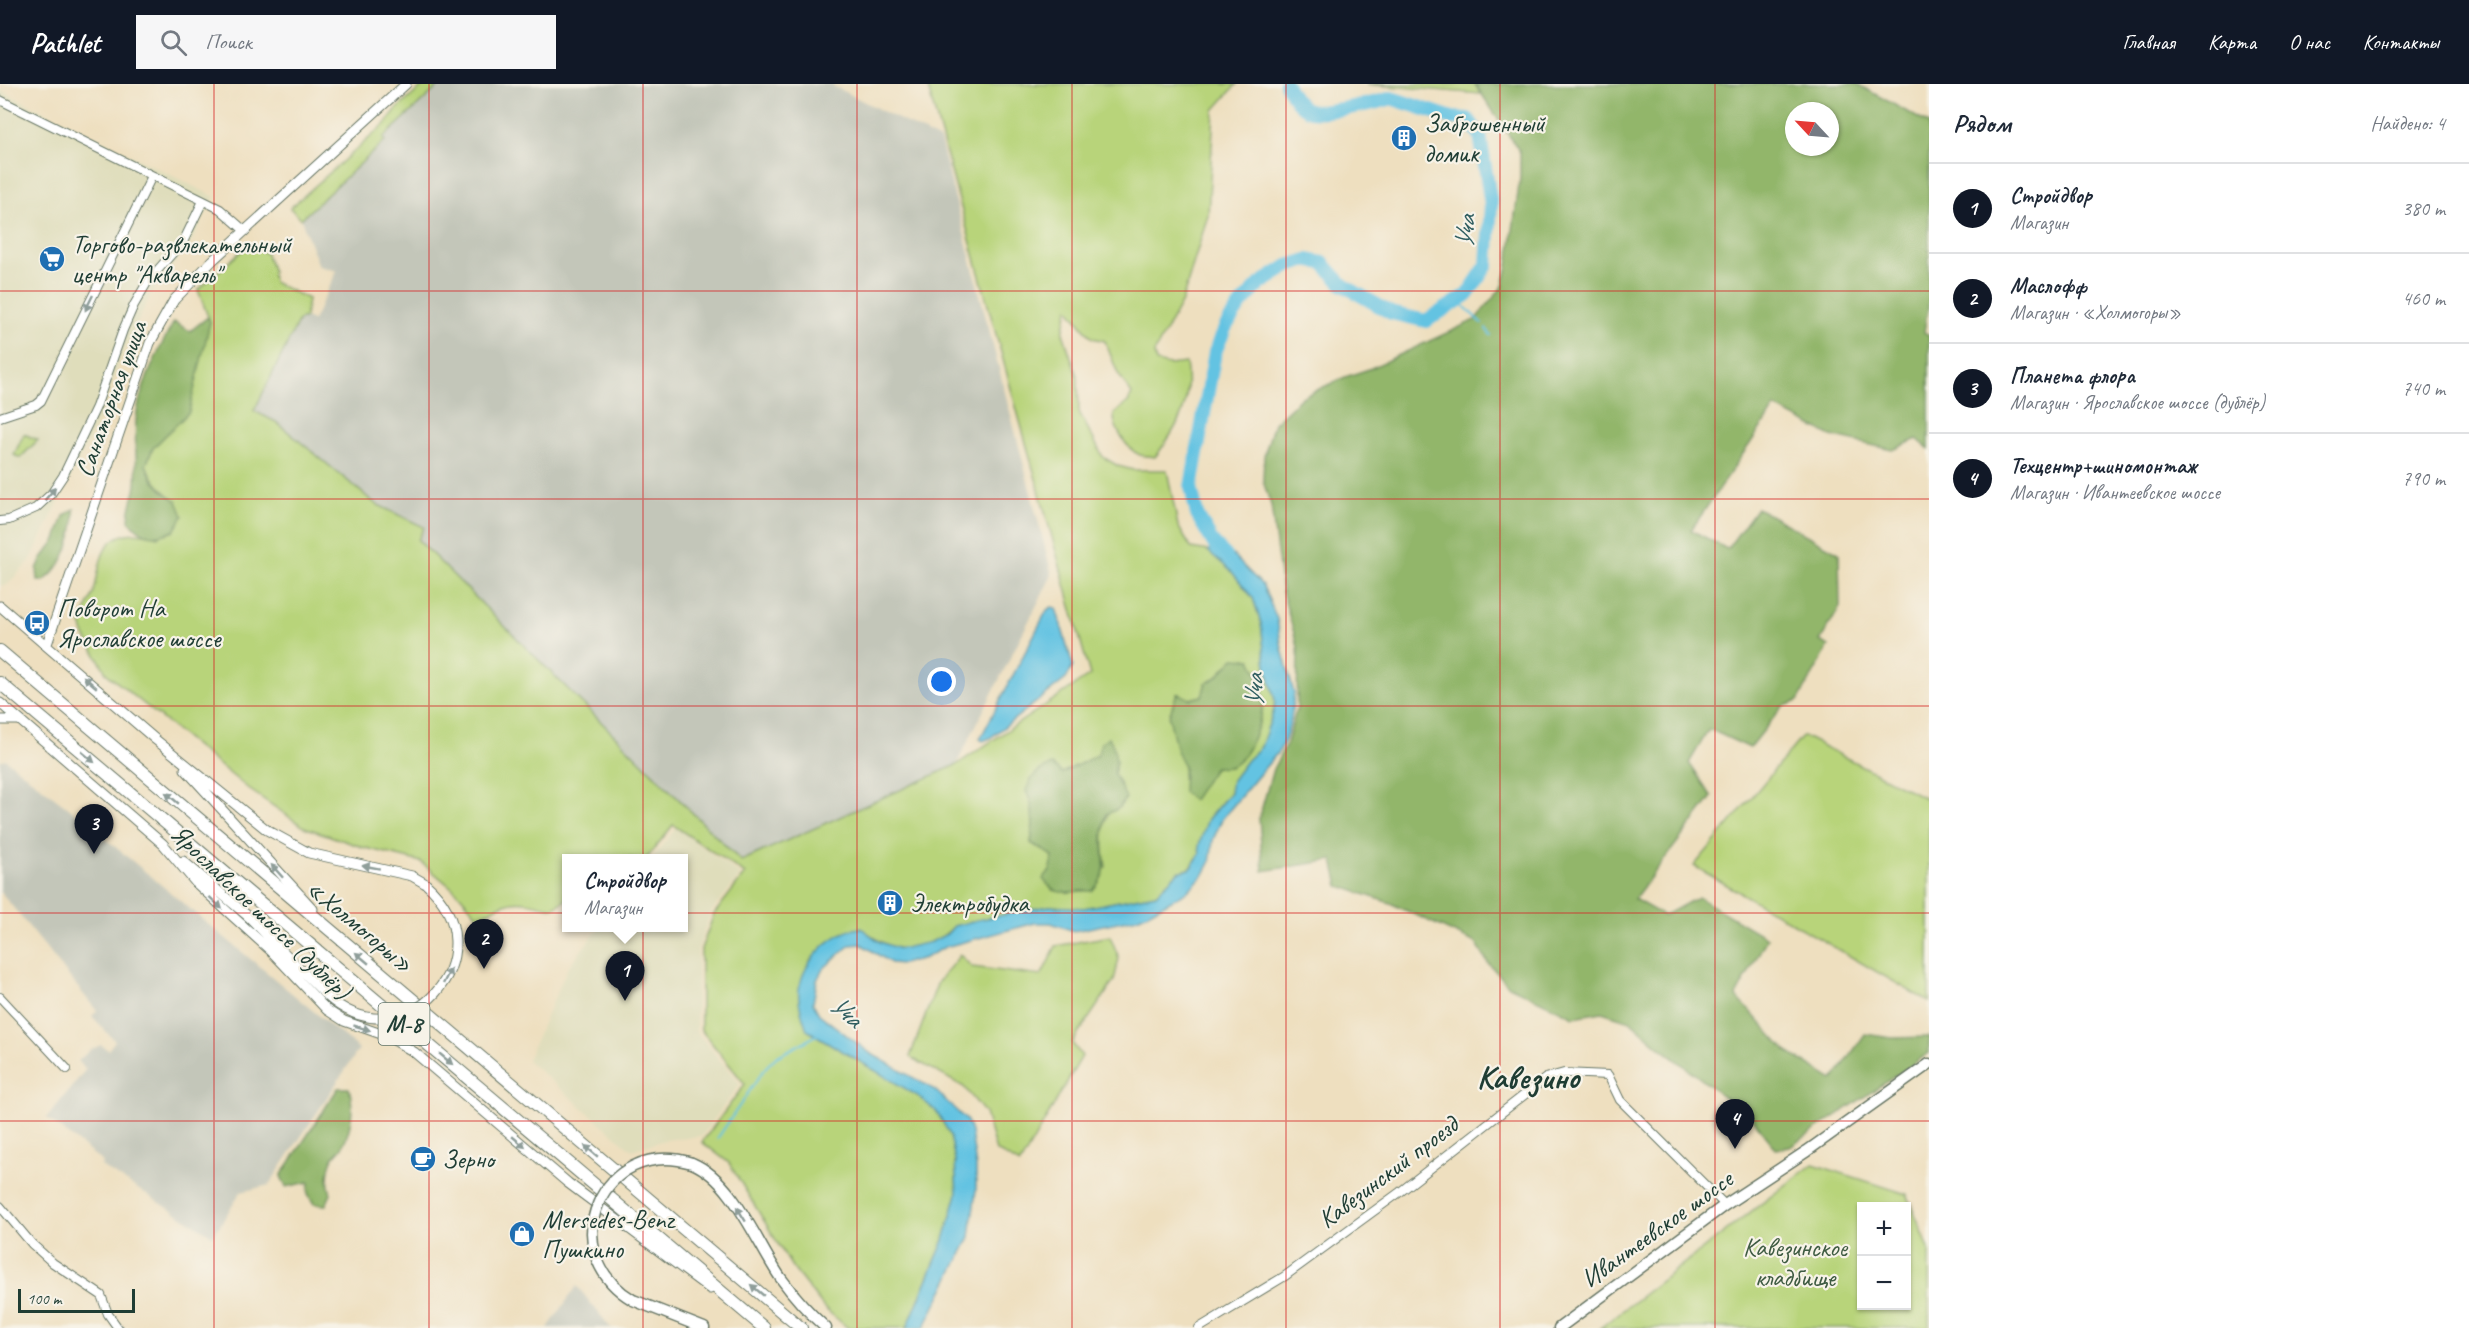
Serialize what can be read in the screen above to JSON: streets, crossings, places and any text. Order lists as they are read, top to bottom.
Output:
{
  "streets": {
    "highway": ["«Холмогоры»", "М-8"],
    "main road": ["Ивантеевское шоссе"],
    "street": ["Санаторная улица", "Ярославское шоссе (дублёр)", "Кавезинский проезд"]
  },
  "crossings": [
    ["Ярославское шоссе (дублёр)", "«Холмогоры»"],
    ["Кавезинский проезд", "Ивантеевское шоссе"]
  ],
  "one_way": ["Ярославское шоссе (дублёр)"],
  "districts": ["Кавезино"],
  "water": ["Уча"],
  "parks": ["Кавезинское кладбище"],
  "places": {
    "building": ["Заброшенный домик", "Электробудка"],
    "supermarket": ["Торгово-развлекательный центр \"Акварель\""],
    "bus stop": ["Поворот На Ярославское шоссе"],
    "cafe": ["Зерно"],
    "shop": ["Mersedes-Benz Пушкино"]
  },
  "scale_bar": "100 m",
  "north": "top left",
  "page": {
    "header": "Pathlet",
    "search": "Поиск",
    "nav": [
      "Главная",
      "Карта",
      "О нас",
      "Контакты"
    ],
    "heading": ["Рядом", "Найдено: 4"],
    "list": [
      {
        "mark": "1",
        "name": "Стройдвор",
        "note": "Магазин",
        "value": "380 m"
      },
      {
        "mark": "2",
        "name": "Маслофф",
        "note": "Магазин · «Холмогоры»",
        "value": "460 m"
      },
      {
        "mark": "3",
        "name": "Планета флора",
        "note": "Магазин · Ярославское шоссе (дублёр)",
        "value": "740 m"
      },
      {
        "mark": "4",
        "name": "Техцентр+шиномонтаж",
        "note": "Магазин · Ивантеевское шоссе",
        "value": "790 m"
      }
    ],
    "pins": [
      "3",
      "2",
      "1",
      "4"
    ],
    "popup": ["Стройдвор", "Магазин"],
    "map_buttons": ["+", "−"],
    "scale": "100 m"
  }
}
